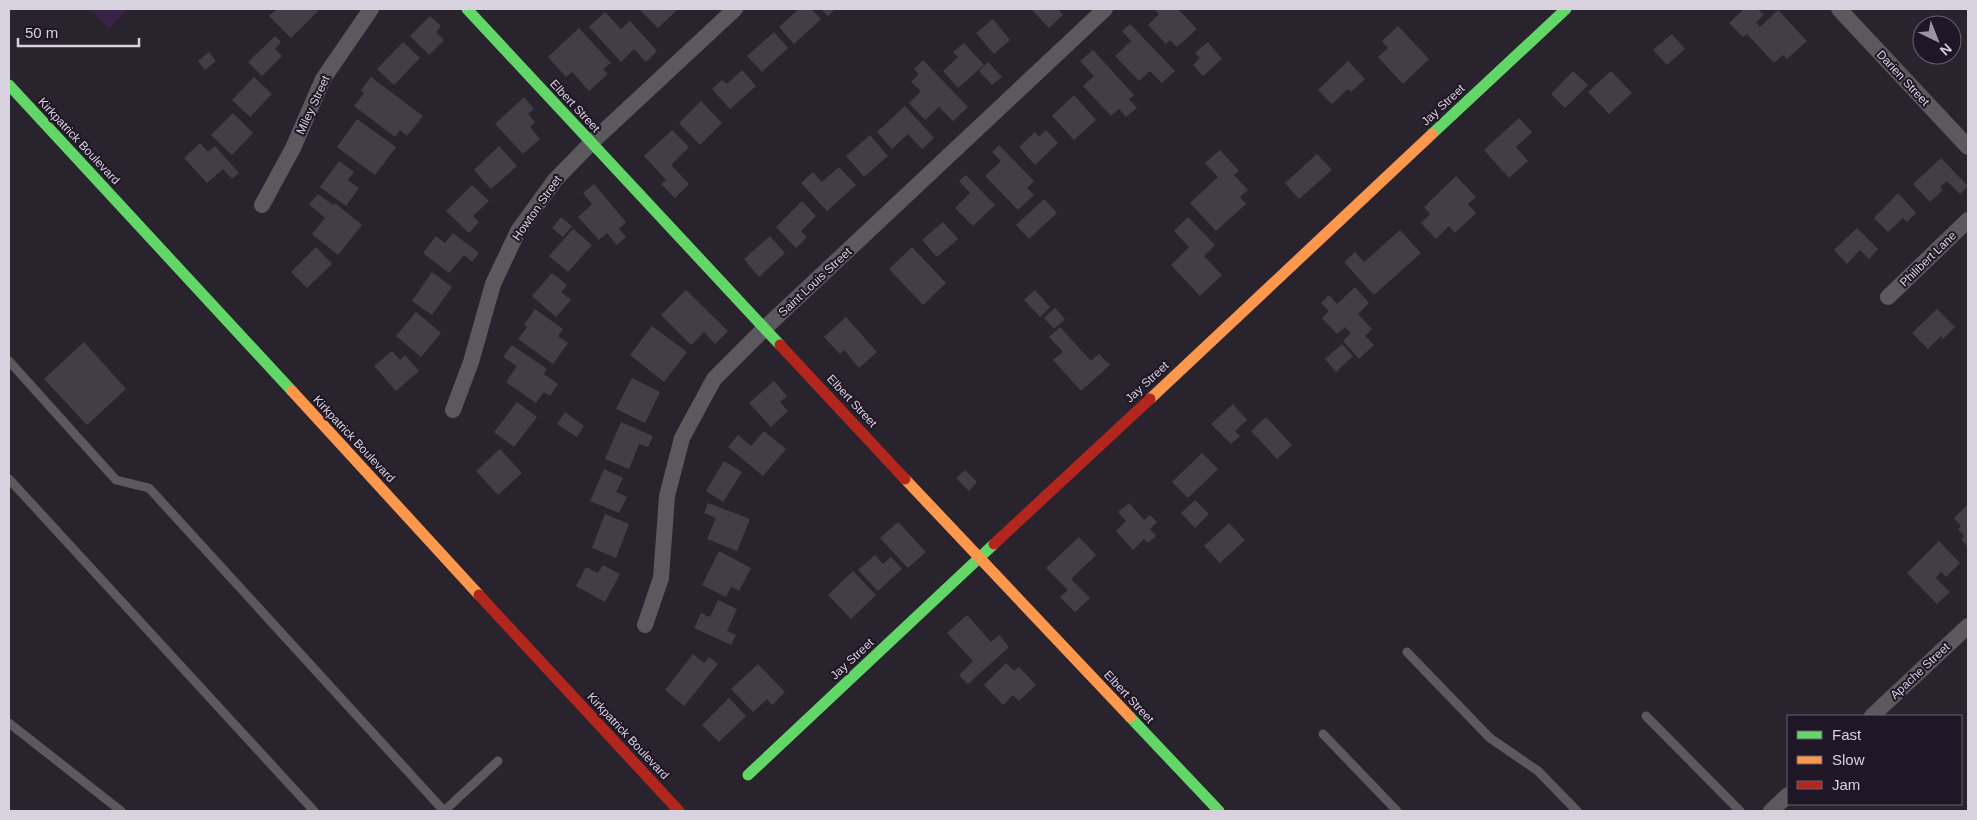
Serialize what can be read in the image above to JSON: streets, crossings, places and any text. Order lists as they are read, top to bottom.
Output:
{
  "streets": {
    "street": [
      "Darien Street",
      "Miley Street",
      "Jay Street",
      "Elbert Street",
      "Kirkpatrick Boulevard",
      "Howton Street",
      "Philibert Lane",
      "Saint Louis Street",
      "Apache Street"
    ]
  },
  "crossings": [
    ["Jay Street", "Elbert Street"],
    ["Elbert Street", "Howton Street"],
    ["Elbert Street", "Saint Louis Street"]
  ],
  "legend": ["Fast", "Slow", "Jam"],
  "scale_bar": "50 m",
  "north": "bottom right"
}
